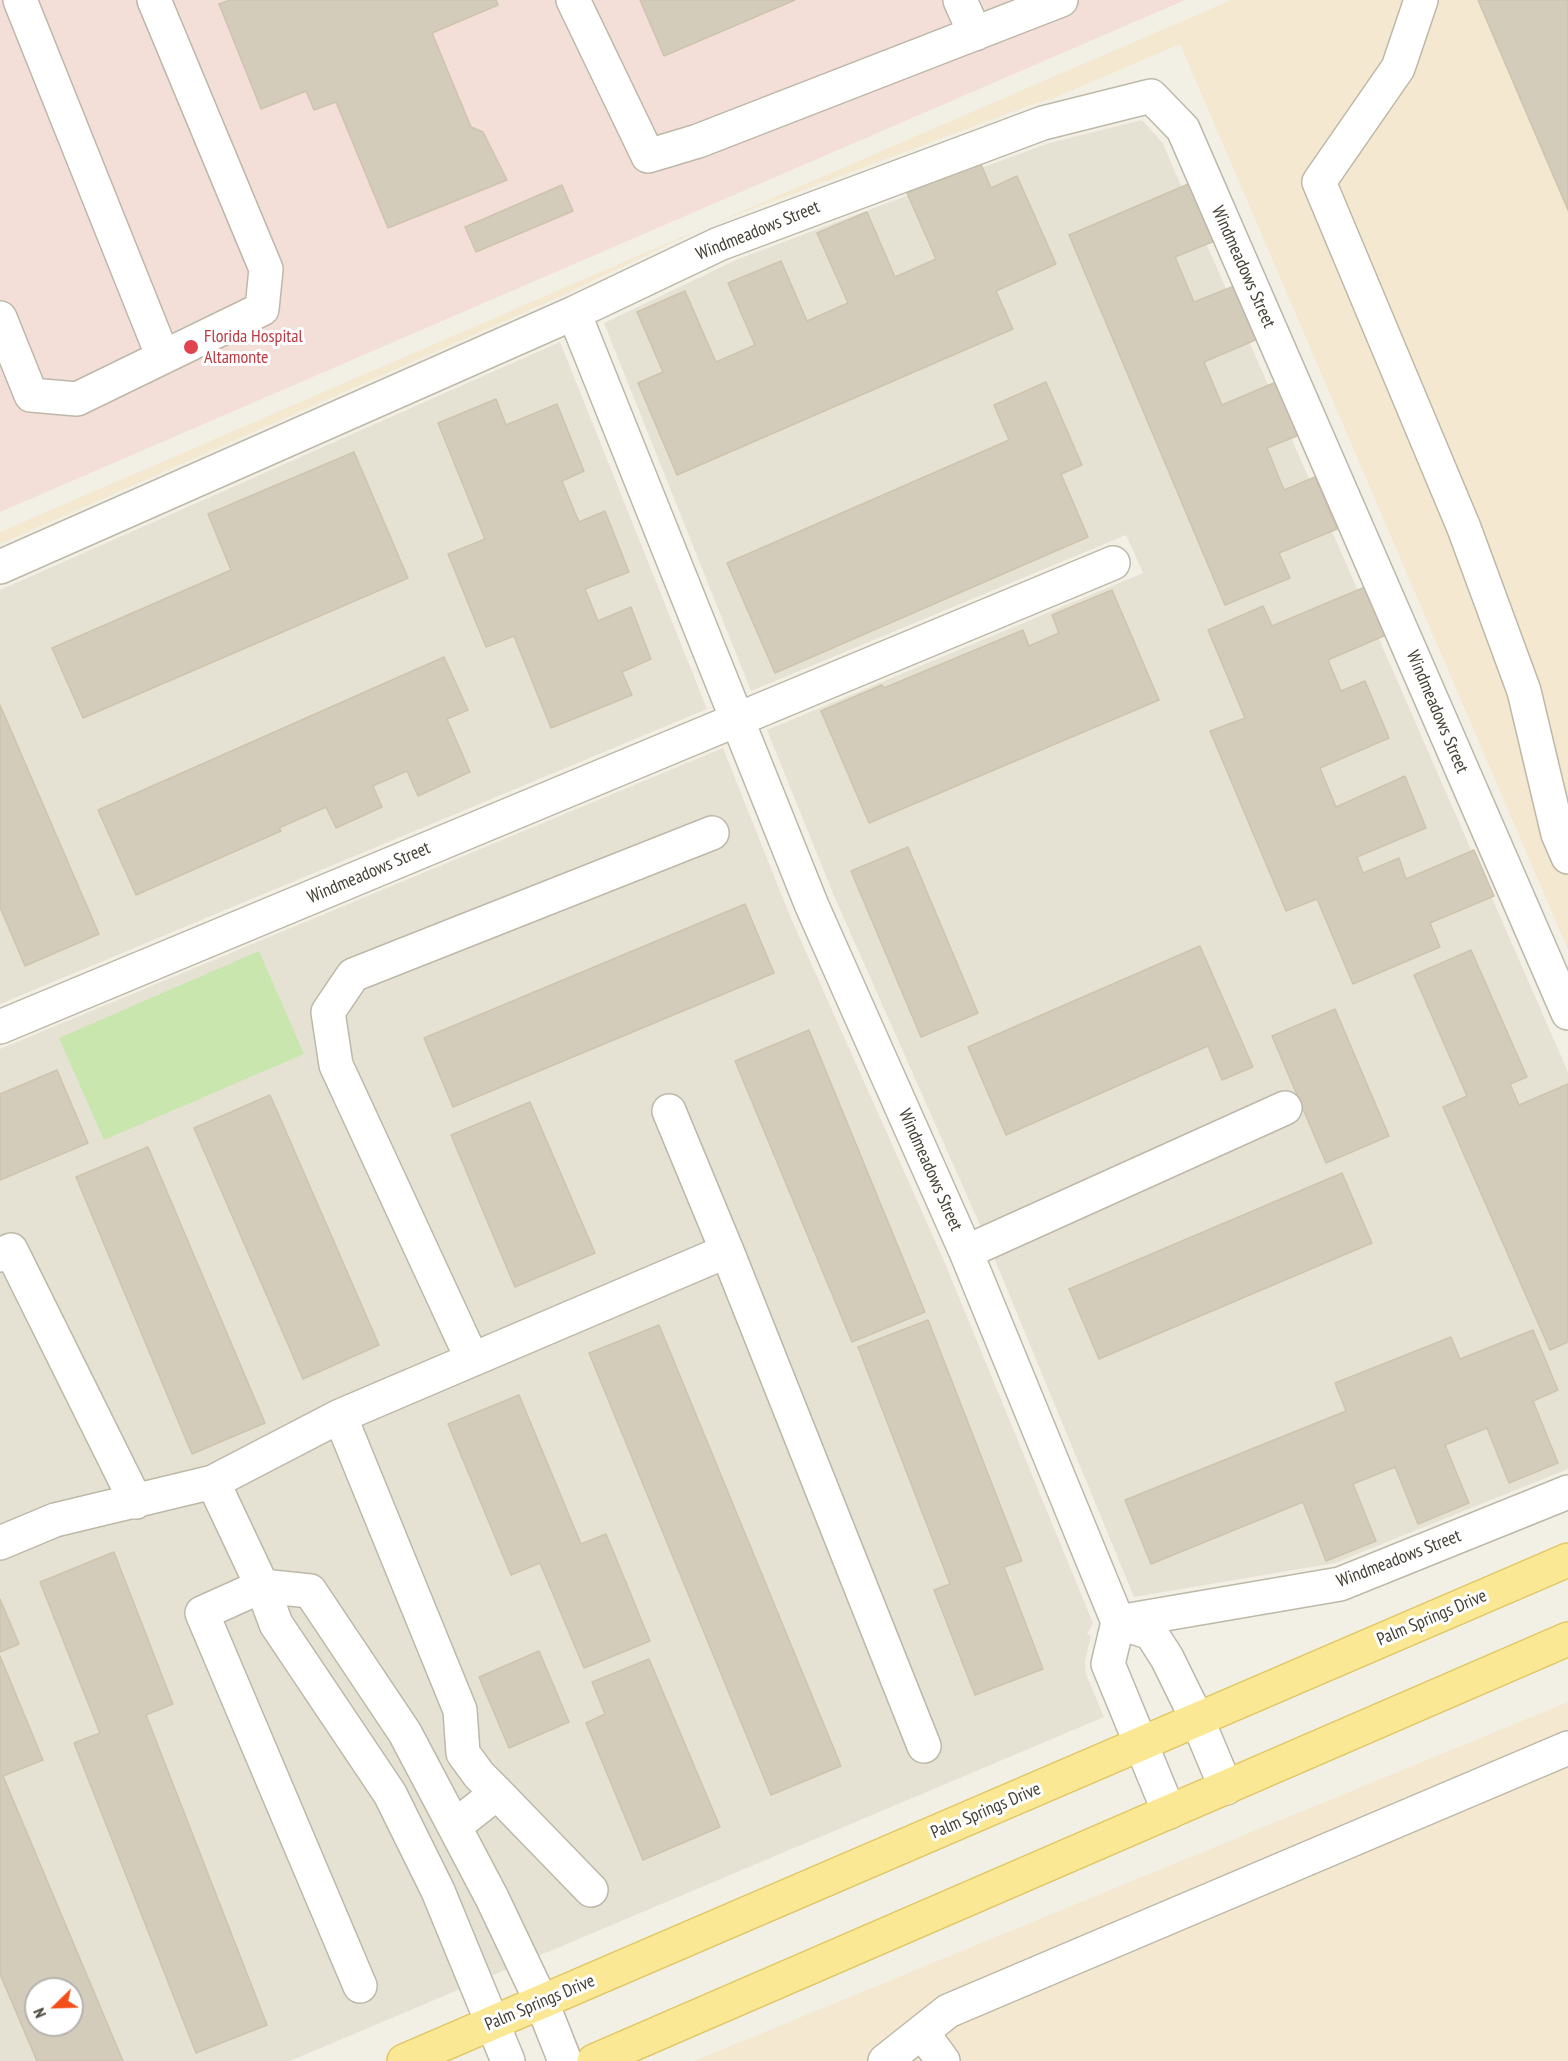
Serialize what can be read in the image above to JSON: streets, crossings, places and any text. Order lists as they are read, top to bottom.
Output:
{
  "streets": {
    "main road": ["Palm Springs Drive"],
    "street": ["Windmeadows Street"]
  },
  "places": ["Florida Hospital Altamonte"],
  "north": "bottom left"
}
